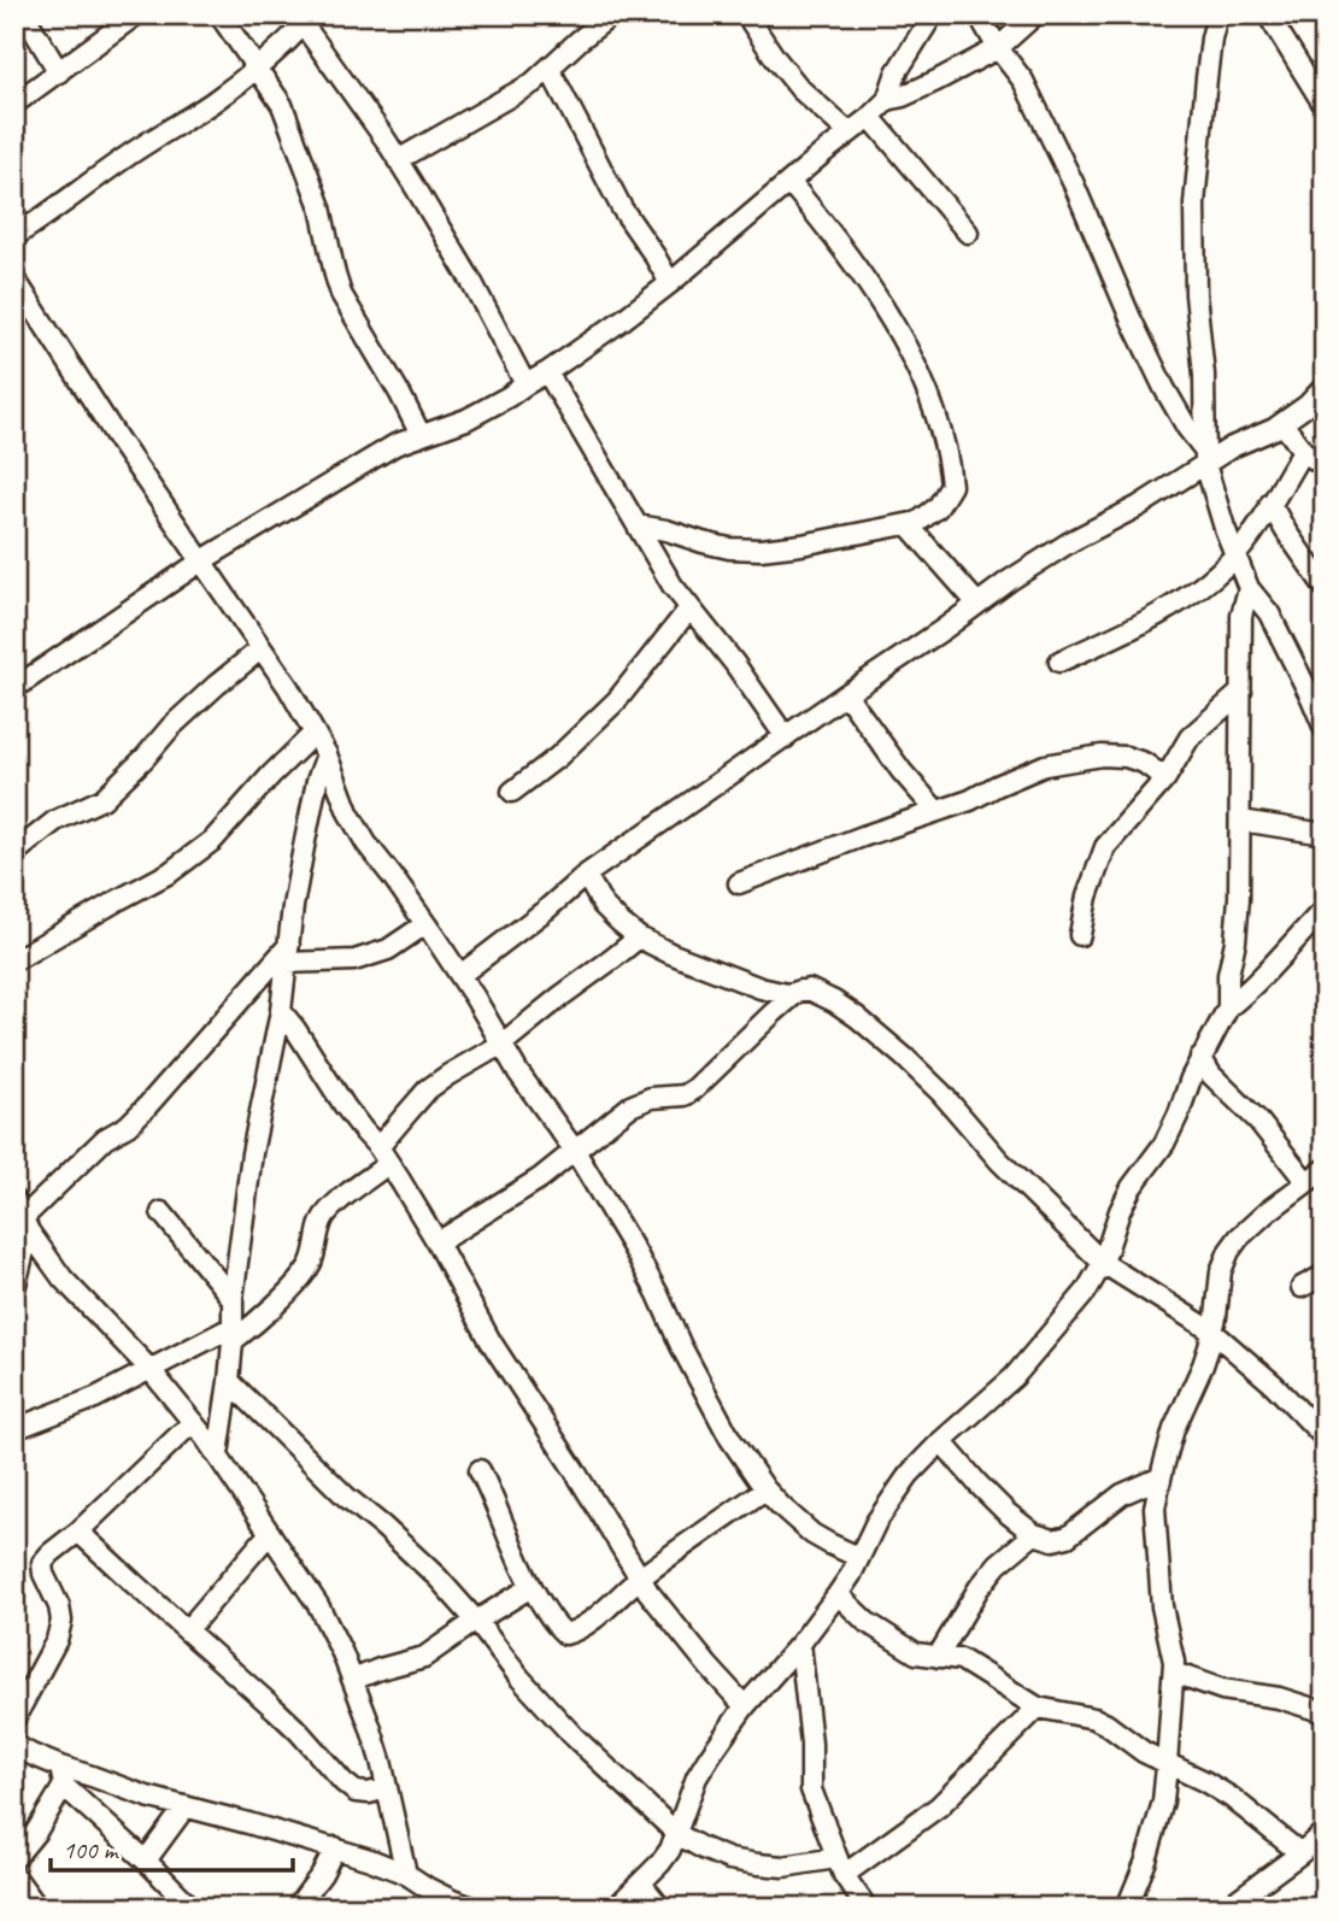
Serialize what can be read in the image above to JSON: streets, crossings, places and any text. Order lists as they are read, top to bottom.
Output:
{
  "scale_bar": "100 m"
}
